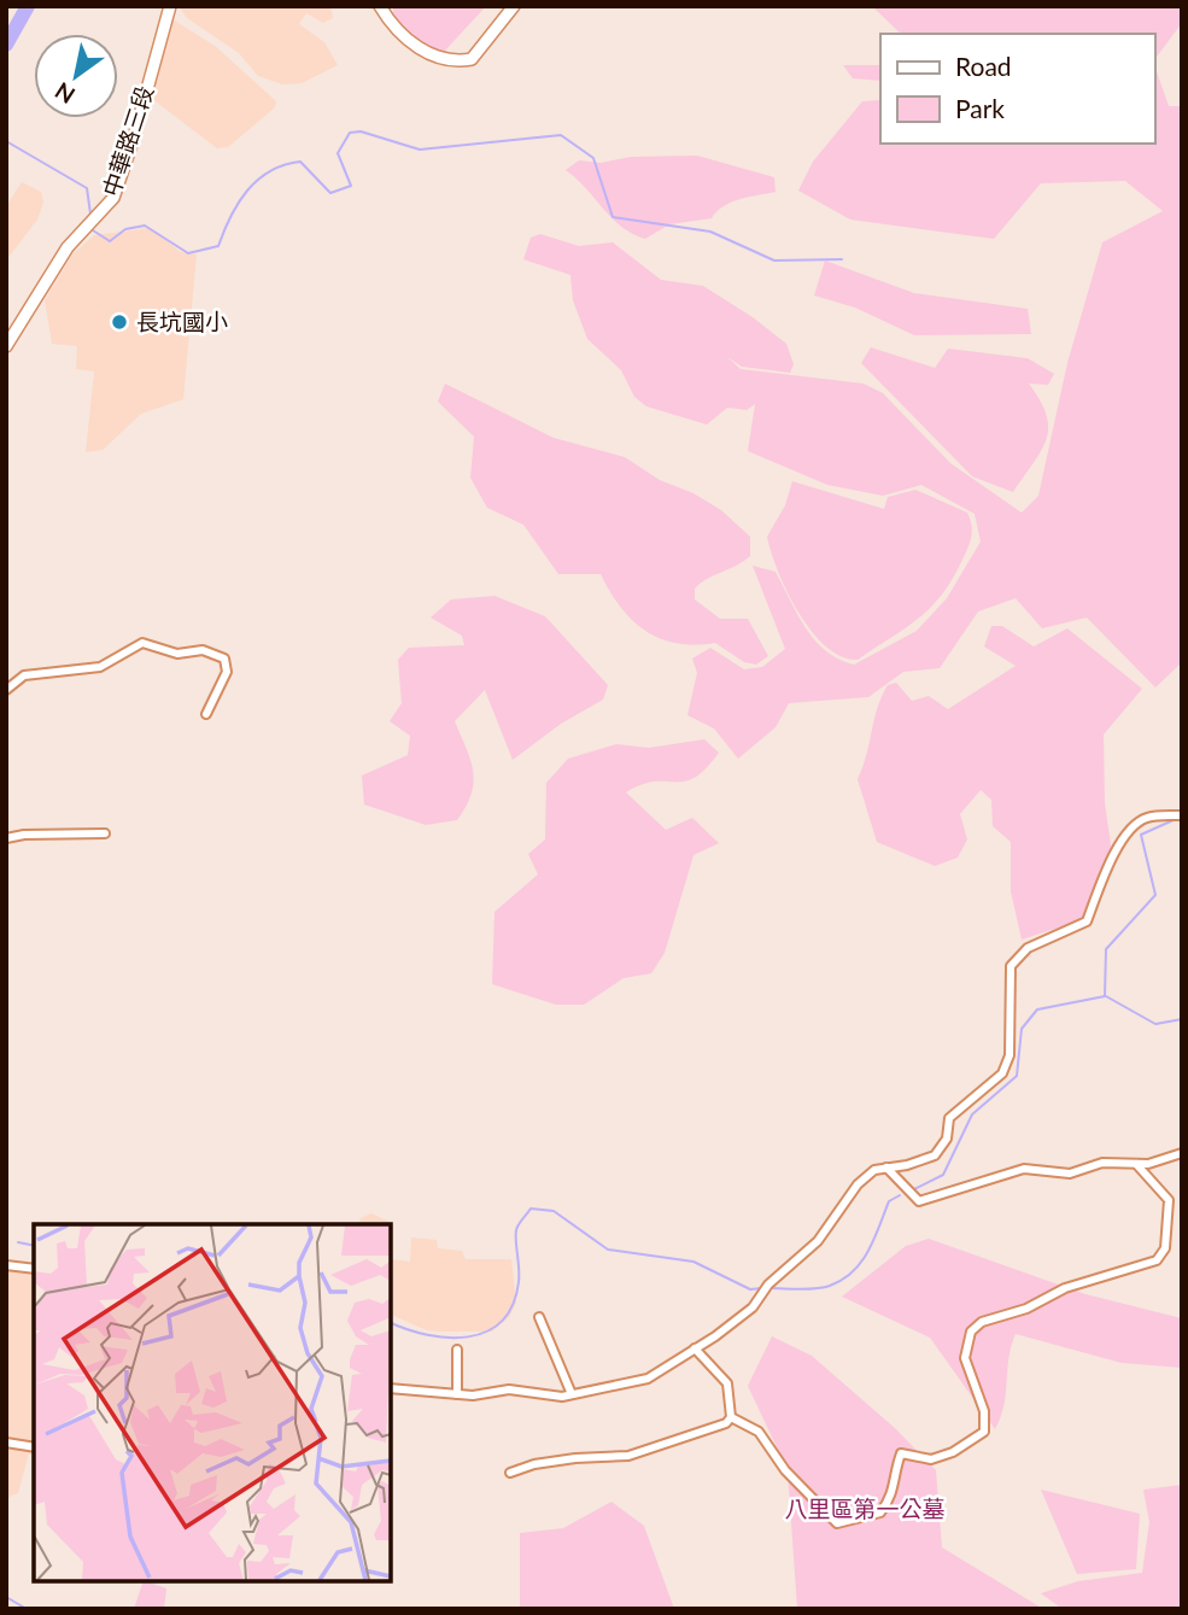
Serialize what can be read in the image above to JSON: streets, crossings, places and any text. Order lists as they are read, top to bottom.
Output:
{
  "streets": {
    "main road": ["中華路三段"]
  },
  "parks": ["八里區第一公墓"],
  "places": ["長坑國小"],
  "legend": ["Road", "Park"],
  "north": "bottom left"
}
